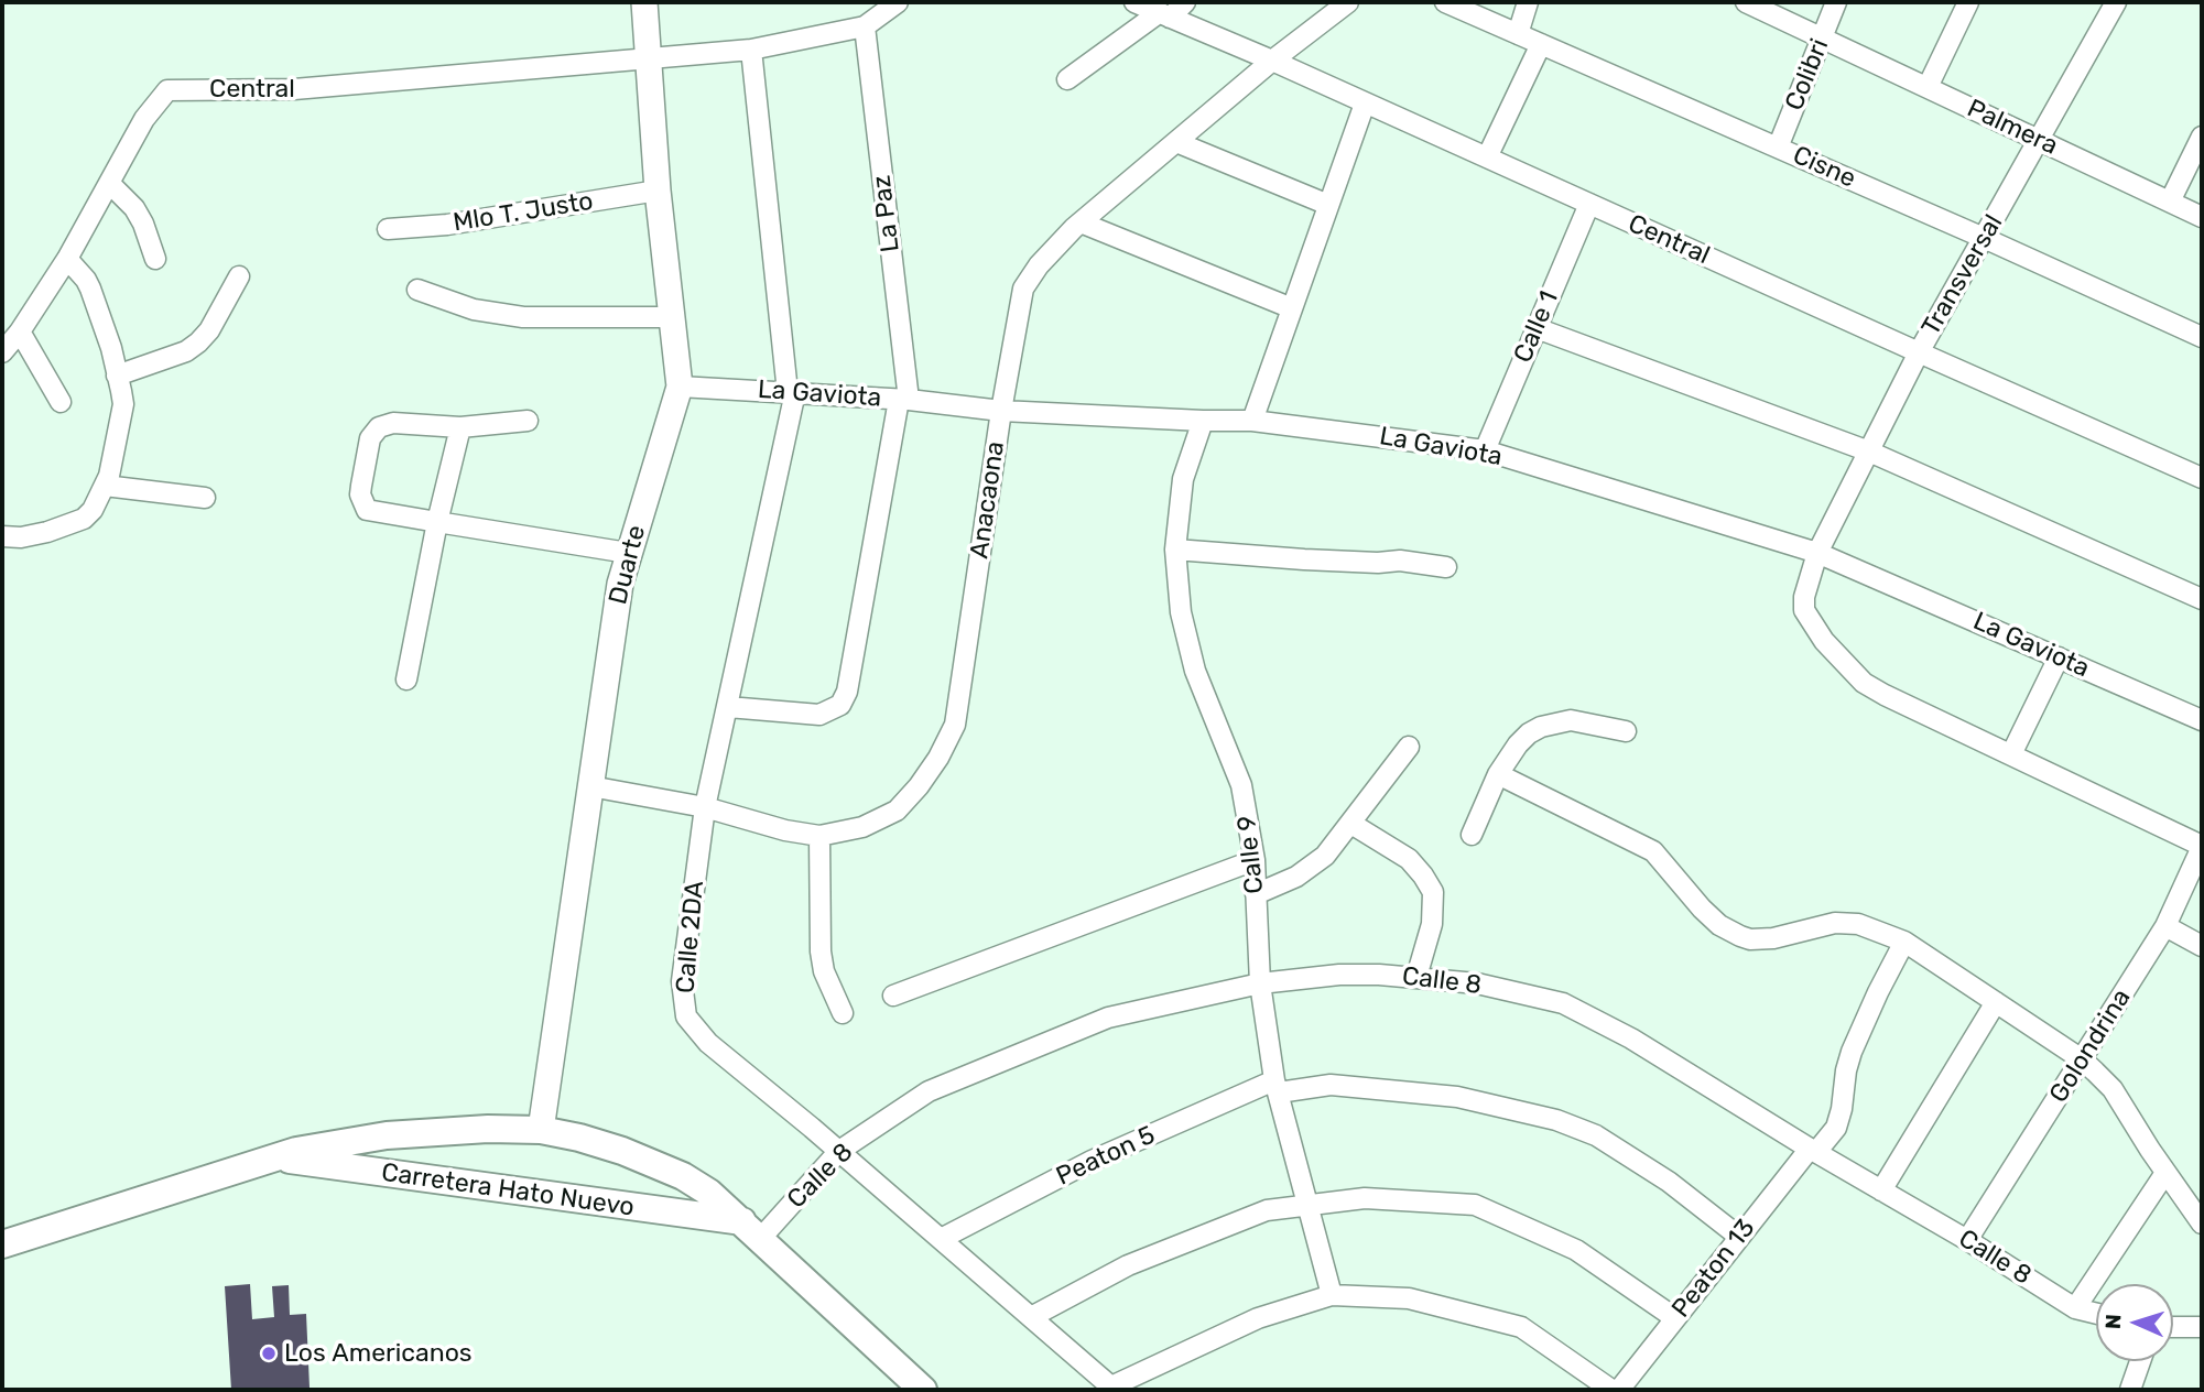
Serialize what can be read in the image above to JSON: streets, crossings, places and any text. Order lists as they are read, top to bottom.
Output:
{
  "streets": {
    "main road": ["Carretera Hato Nuevo"],
    "street": [
      "Colibri",
      "Central",
      "Palmera",
      "Cisne",
      "Mlo T. Justo",
      "La Paz",
      "Transversal",
      "Calle 1",
      "La Gaviota",
      "Anacaona",
      "Duarte",
      "Calle 9",
      "Calle 2DA",
      "Calle 8",
      "Golondrina",
      "Peaton 5",
      "Peaton 13"
    ]
  },
  "crossings": [
    ["Colibri", "Palmera"],
    ["Colibri", "Cisne"],
    ["Central", "La Paz"],
    ["Central", "Transversal"],
    ["Central", "Calle 1"],
    ["Central", "Anacaona"],
    ["Central", "Duarte"],
    ["Central", "Calle 2DA"],
    ["Palmera", "Transversal"],
    ["Cisne", "Transversal"],
    ["Mlo T. Justo", "Duarte"],
    ["La Paz", "La Gaviota"],
    ["La Paz", "Calle 2DA"],
    ["Transversal", "La Gaviota"],
    ["Calle 1", "La Gaviota"],
    ["La Gaviota", "Anacaona"],
    ["La Gaviota", "Duarte"],
    ["La Gaviota", "Calle 9"],
    ["La Gaviota", "Calle 2DA"],
    ["Anacaona", "Duarte"],
    ["Anacaona", "Calle 2DA"],
    ["Duarte", "Carretera Hato Nuevo"],
    ["Calle 9", "Calle 8"],
    ["Calle 9", "Peaton 5"],
    ["Calle 2DA", "Calle 8"],
    ["Calle 2DA", "Peaton 5"],
    ["Calle 8", "Golondrina"],
    ["Calle 8", "Carretera Hato Nuevo"],
    ["Calle 8", "Peaton 13"],
    ["Peaton 5", "Peaton 13"]
  ],
  "places": ["Los Americanos"],
  "north": "left"
}
